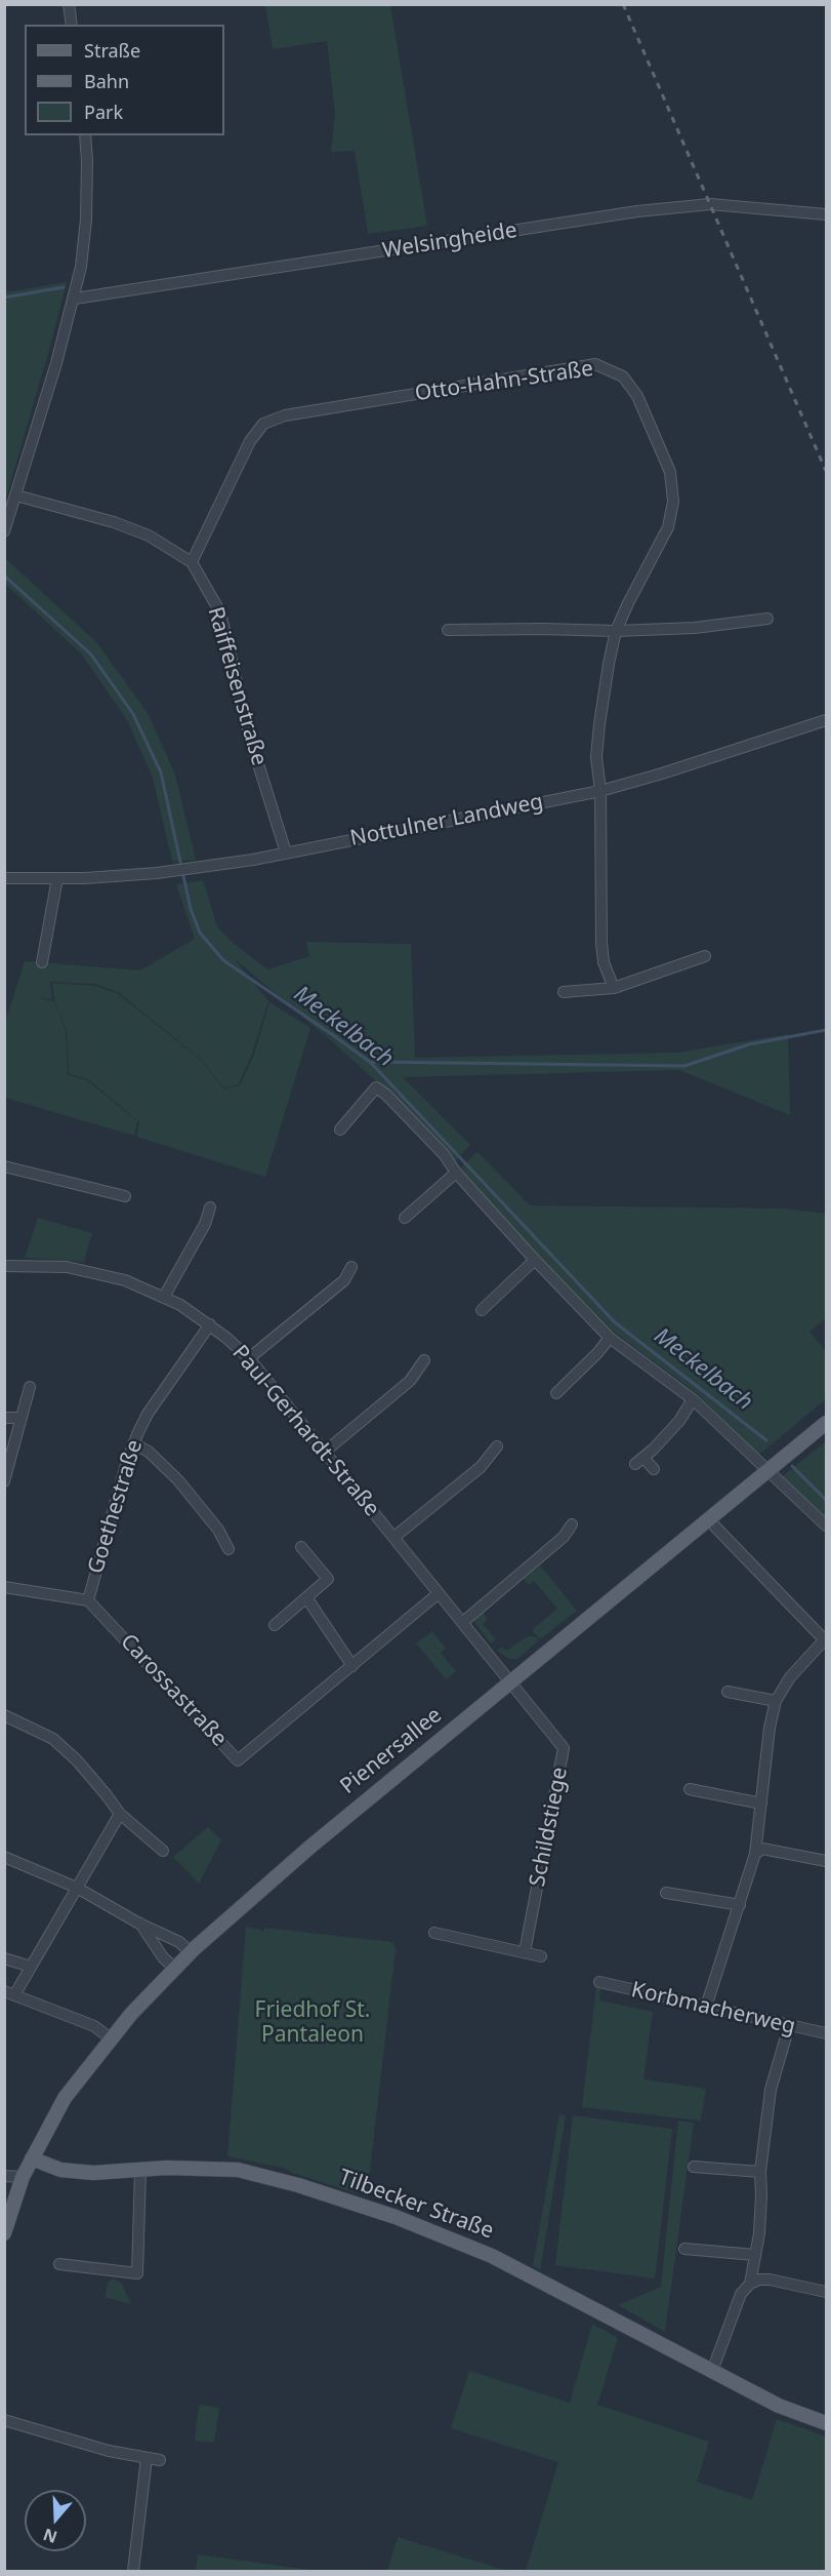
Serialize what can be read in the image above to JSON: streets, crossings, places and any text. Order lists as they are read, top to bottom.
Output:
{
  "streets": {
    "main road": ["Pienersallee", "Tilbecker Straße"],
    "street": [
      "Welsingheide",
      "Otto-Hahn-Straße",
      "Raiffeisenstraße",
      "Nottulner Landweg",
      "Paul-Gerhardt-Straße",
      "Goethestraße",
      "Carossastraße",
      "Schildstiege",
      "Korbmacherweg"
    ]
  },
  "crossings": [
    ["Otto-Hahn-Straße", "Raiffeisenstraße"],
    ["Otto-Hahn-Straße", "Nottulner Landweg"],
    ["Raiffeisenstraße", "Nottulner Landweg"],
    ["Paul-Gerhardt-Straße", "Goethestraße"],
    ["Paul-Gerhardt-Straße", "Carossastraße"],
    ["Paul-Gerhardt-Straße", "Pienersallee"],
    ["Paul-Gerhardt-Straße", "Schildstiege"],
    ["Goethestraße", "Carossastraße"],
    ["Pienersallee", "Schildstiege"],
    ["Pienersallee", "Tilbecker Straße"]
  ],
  "water": ["Meckelbach"],
  "parks": ["Friedhof St. Pantaleon"],
  "legend": ["Straße", "Bahn", "Park"],
  "north": "bottom"
}
